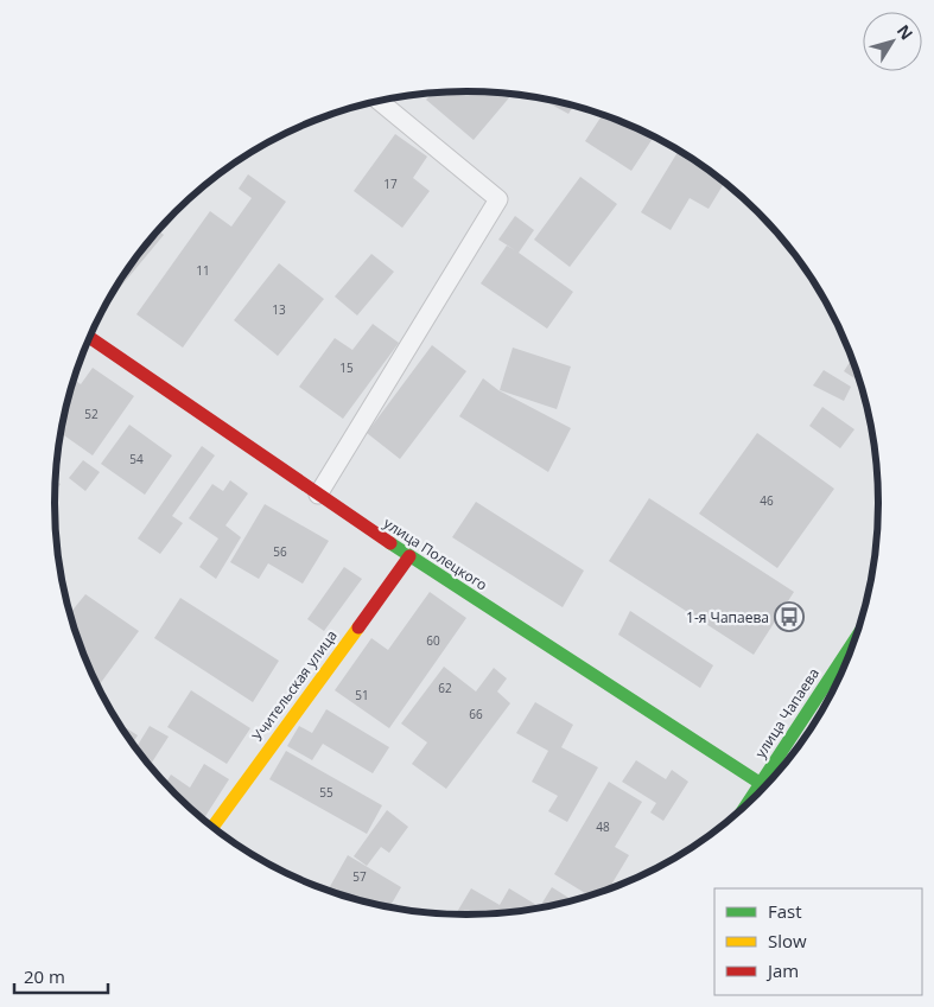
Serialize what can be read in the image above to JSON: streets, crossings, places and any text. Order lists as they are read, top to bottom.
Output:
{
  "streets": {
    "street": ["улица Полецкого", "Учительская улица", "улица Чапаева"]
  },
  "crossings": [
    ["улица Полецкого", "Учительская улица"],
    ["улица Полецкого", "улица Чапаева"]
  ],
  "places": {
    "bus stop": ["1-я Чапаева"]
  },
  "house_numbers": [
    "17",
    "11",
    "13",
    "15",
    "52",
    "54",
    "46",
    "56",
    "60",
    "62",
    "51",
    "66",
    "55",
    "48",
    "57"
  ],
  "legend": ["Fast", "Slow", "Jam"],
  "scale_bar": "20 m",
  "north": "top right"
}
